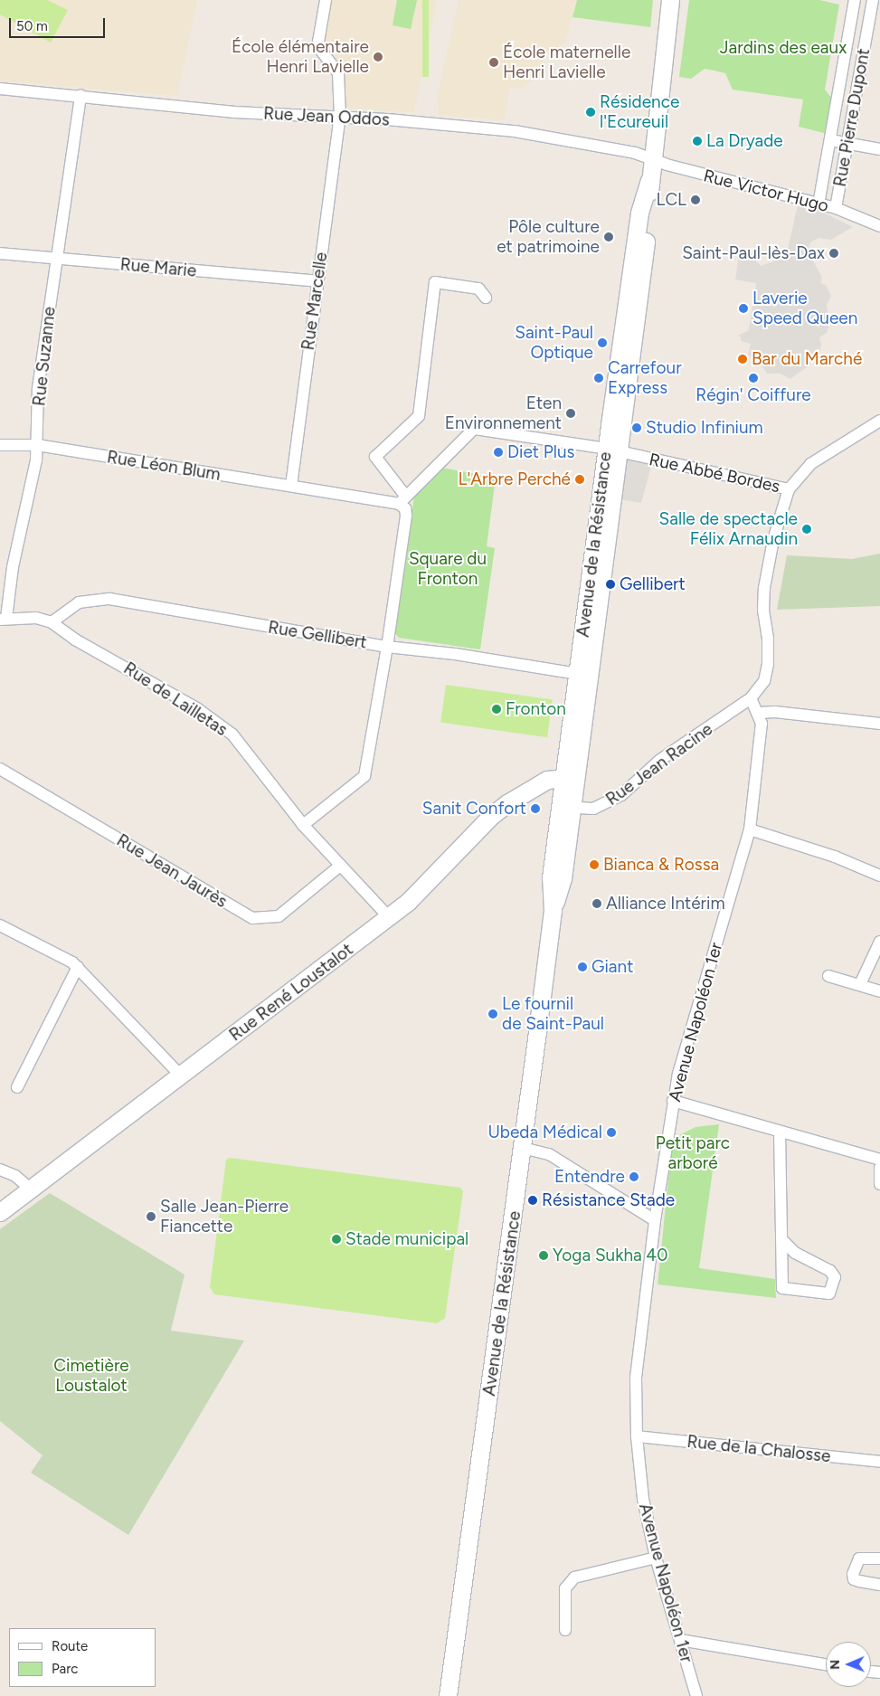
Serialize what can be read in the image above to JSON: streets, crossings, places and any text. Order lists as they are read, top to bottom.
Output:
{
  "streets": {
    "main road": ["Avenue de la Résistance", "Rue René Loustalot"],
    "street": [
      "Rue Jean Oddos",
      "Rue Pierre Dupont",
      "Rue Victor Hugo",
      "Rue Marie",
      "Rue Marcelle",
      "Rue Suzanne",
      "Rue Léon Blum",
      "Rue Abbé Bordes",
      "Rue Gellibert",
      "Rue de Lailletas",
      "Rue Jean Racine",
      "Rue Jean Jaurès",
      "Avenue Napoléon 1er",
      "Rue de la Chalosse"
    ]
  },
  "crossings": [
    ["Rue Jean Oddos", "Rue Victor Hugo"],
    ["Rue Jean Oddos", "Rue Marcelle"],
    ["Rue Jean Oddos", "Rue Suzanne"],
    ["Rue Jean Oddos", "Avenue de la Résistance"],
    ["Rue Pierre Dupont", "Rue Victor Hugo"],
    ["Rue Victor Hugo", "Avenue de la Résistance"],
    ["Rue Marie", "Rue Marcelle"],
    ["Rue Marie", "Rue Suzanne"],
    ["Rue Marcelle", "Rue Léon Blum"],
    ["Rue Suzanne", "Rue Léon Blum"],
    ["Rue Suzanne", "Rue de Lailletas"],
    ["Rue Léon Blum", "Rue Abbé Bordes"],
    ["Rue Abbé Bordes", "Avenue de la Résistance"],
    ["Avenue de la Résistance", "Rue Gellibert"],
    ["Avenue de la Résistance", "Rue Jean Racine"],
    ["Avenue de la Résistance", "Rue René Loustalot"],
    ["Rue Gellibert", "Rue de Lailletas"],
    ["Rue de Lailletas", "Rue Jean Jaurès"],
    ["Rue de Lailletas", "Rue René Loustalot"],
    ["Rue Jean Racine", "Avenue Napoléon 1er"],
    ["Avenue Napoléon 1er", "Rue de la Chalosse"]
  ],
  "parks": [
    "Jardins des eaux",
    "Square du Fronton",
    "Petit parc arboré",
    "Cimetière Loustalot"
  ],
  "places": [
    "École élémentaire Henri Lavielle",
    "École maternelle Henri Lavielle",
    "Résidence l'Ecureuil",
    "La Dryade",
    "LCL",
    "Pôle culture et patrimoine",
    "Saint-Paul-lès-Dax",
    "Laverie Speed Queen",
    "Saint-Paul Optique",
    "Bar du Marché",
    "Carrefour Express",
    "Régin' Coiffure",
    "Eten Environnement",
    "Studio Infinium",
    "Diet Plus",
    "L'Arbre Perché",
    "Salle de spectacle Félix Arnaudin",
    "Gellibert",
    "Fronton",
    "Sanit Confort",
    "Bianca & Rossa",
    "Alliance Intérim",
    "Giant",
    "Le fournil de Saint-Paul",
    "Ubeda Médical",
    "Entendre",
    "Résistance Stade",
    "Salle Jean-Pierre Fiancette",
    "Stade municipal",
    "Yoga Sukha 40"
  ],
  "legend": ["Route", "Parc"],
  "scale_bar": "50 m",
  "north": "left"
}
